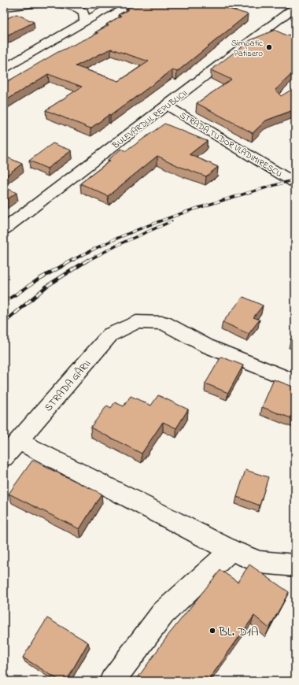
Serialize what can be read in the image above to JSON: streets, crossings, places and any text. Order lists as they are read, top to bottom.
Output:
{
  "streets": {
    "main road": ["BULEVARDUL REPUBLICII", "STRADA TUDOR VLADIMIRESCU", "STRADA GĂRII"]
  },
  "crossings": [
    ["BULEVARDUL REPUBLICII", "STRADA TUDOR VLADIMIRESCU"]
  ],
  "places": ["Simpatic Patisero", "BL. D1A"]
}
